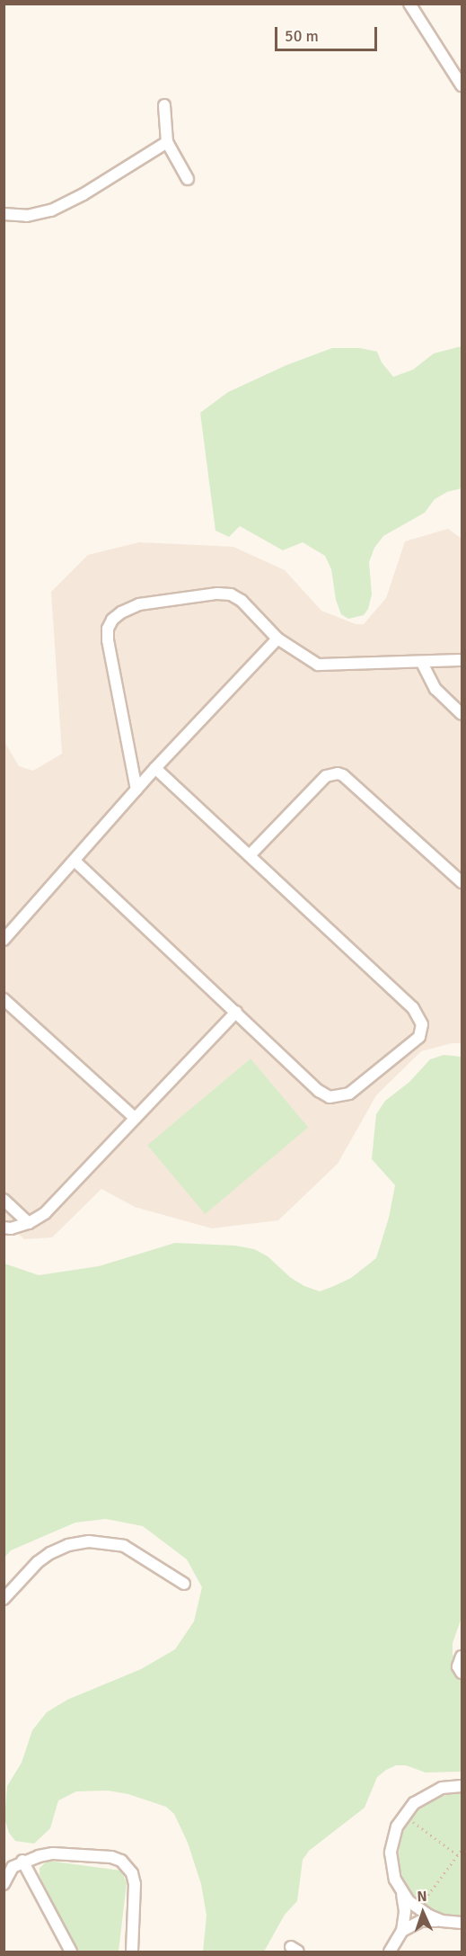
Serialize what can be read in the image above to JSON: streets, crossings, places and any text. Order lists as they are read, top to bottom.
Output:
{
  "scale_bar": "50 m",
  "north": "top"
}
